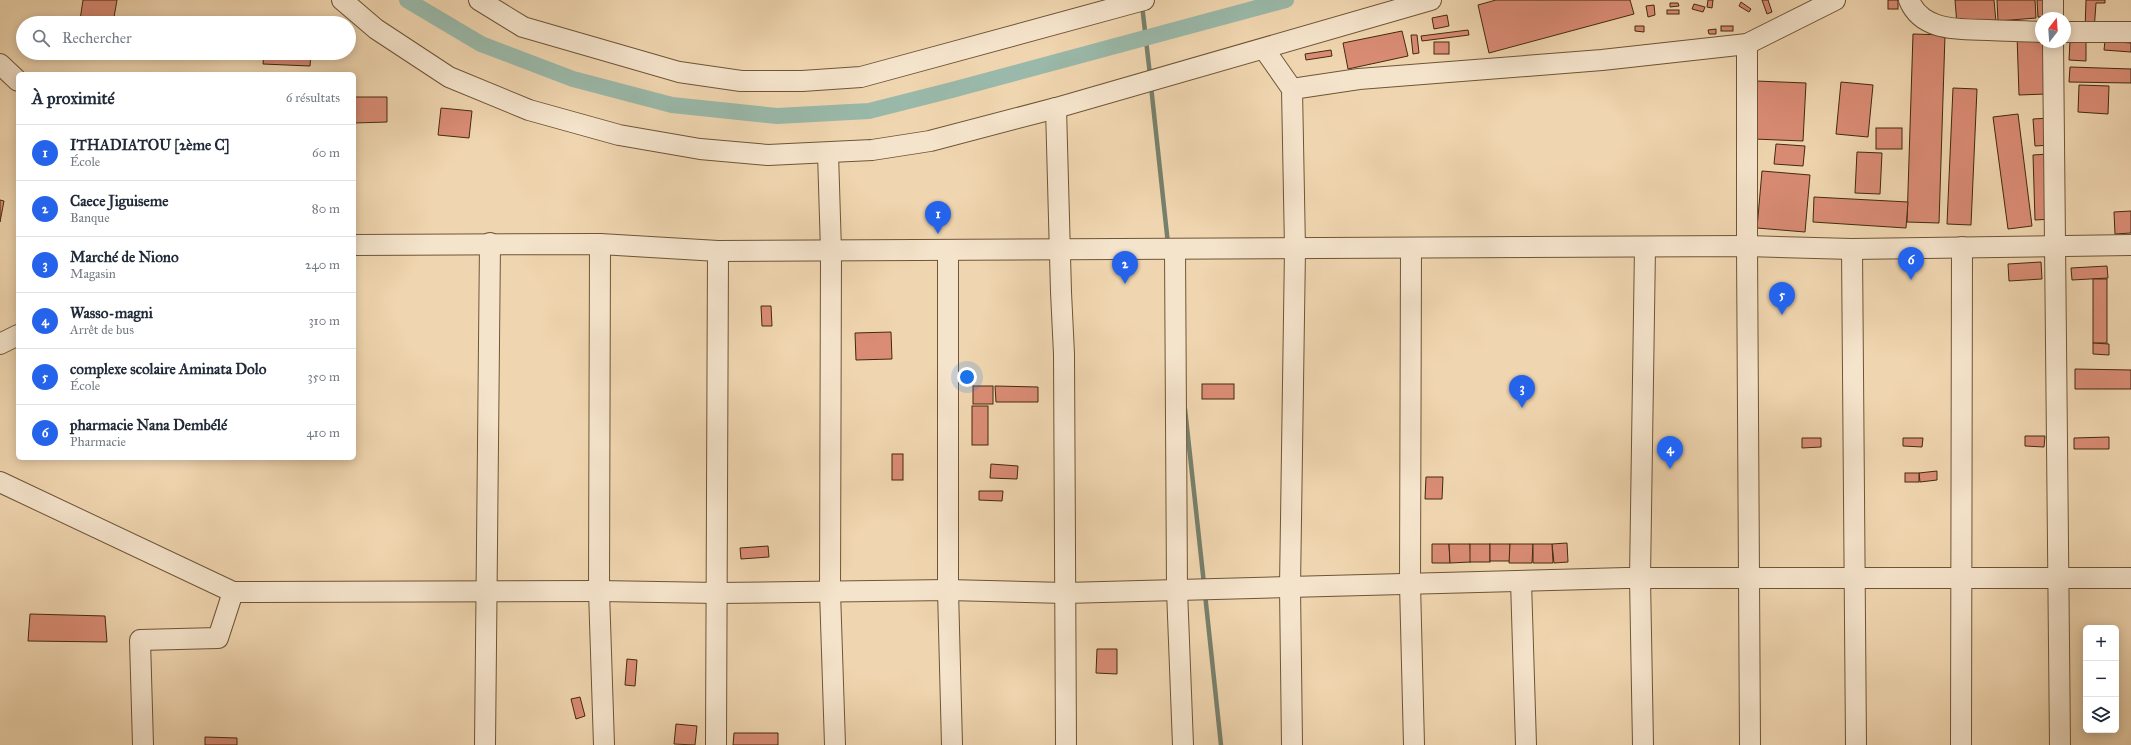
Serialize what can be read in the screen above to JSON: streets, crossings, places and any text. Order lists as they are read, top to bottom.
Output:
{
  "north": "top",
  "page": {
    "search": "Rechercher",
    "heading": ["À proximité", "6 résultats"],
    "list": [
      {
        "mark": "1",
        "name": "ITHADIATOU [2ème C]",
        "note": "École",
        "value": "60 m"
      },
      {
        "mark": "2",
        "name": "Caece Jiguiseme",
        "note": "Banque",
        "value": "80 m"
      },
      {
        "mark": "3",
        "name": "Marché de Niono",
        "note": "Magasin",
        "value": "240 m"
      },
      {
        "mark": "4",
        "name": "Wasso-magni",
        "note": "Arrêt de bus",
        "value": "310 m"
      },
      {
        "mark": "5",
        "name": "complexe scolaire Aminata Dolo",
        "note": "École",
        "value": "350 m"
      },
      {
        "mark": "6",
        "name": "pharmacie Nana Dembélé",
        "note": "Pharmacie",
        "value": "410 m"
      }
    ],
    "pins": [
      "1",
      "6",
      "2",
      "5",
      "3",
      "4"
    ],
    "map_buttons": ["+", "−"]
  }
}
